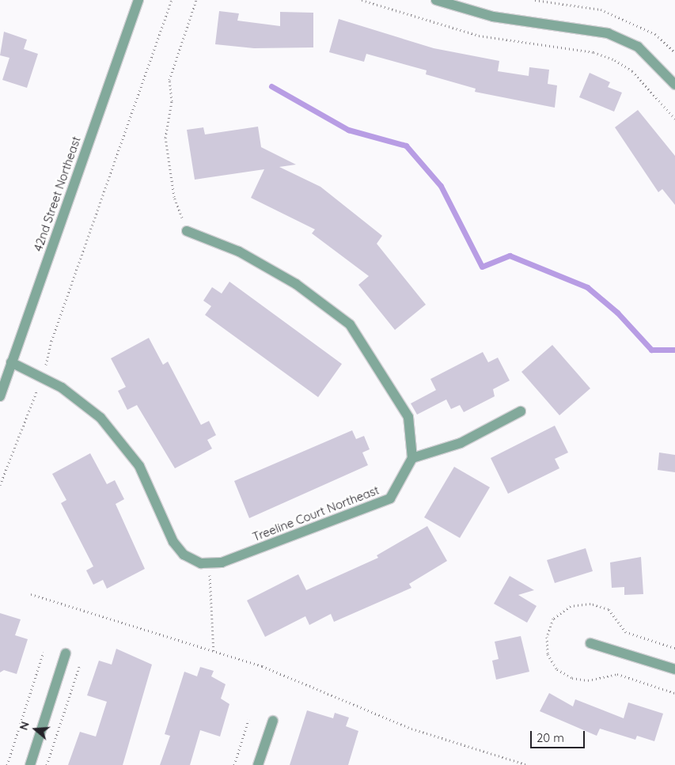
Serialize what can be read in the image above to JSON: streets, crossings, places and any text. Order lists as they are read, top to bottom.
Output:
{
  "streets": {
    "street": ["42nd Street Northeast", "Treeline Court Northeast"]
  },
  "crossings": [
    ["42nd Street Northeast", "Treeline Court Northeast"]
  ],
  "scale_bar": "20 m",
  "north": "left"
}
